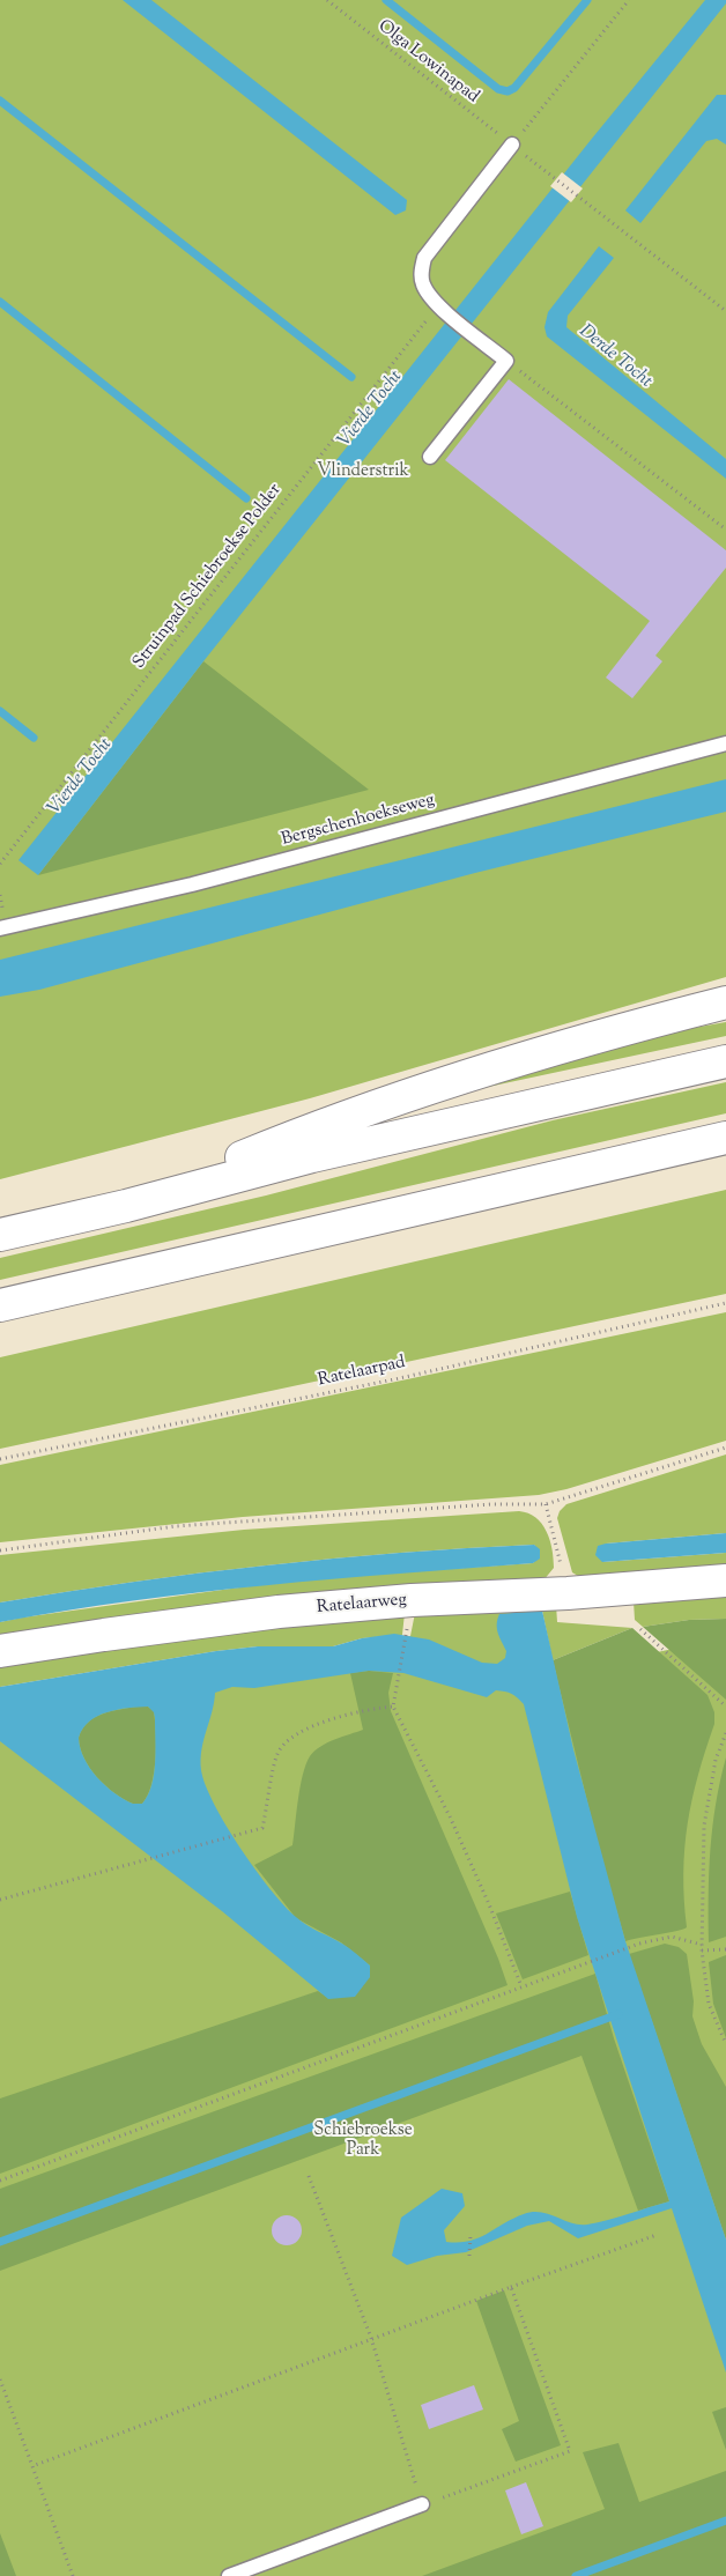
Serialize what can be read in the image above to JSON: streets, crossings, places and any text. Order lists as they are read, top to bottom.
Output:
{
  "streets": {
    "main road": ["Ratelaarweg"],
    "lane": ["Bergschenhoekseweg"],
    "path": ["Olga Lowinapad", "Struinpad Schiebroekse Polder", "Ratelaarpad"]
  },
  "water": ["Derde Tocht", "Vierde Tocht"],
  "parks": ["Vlinderstrik", "Schiebroekse Park"]
}
